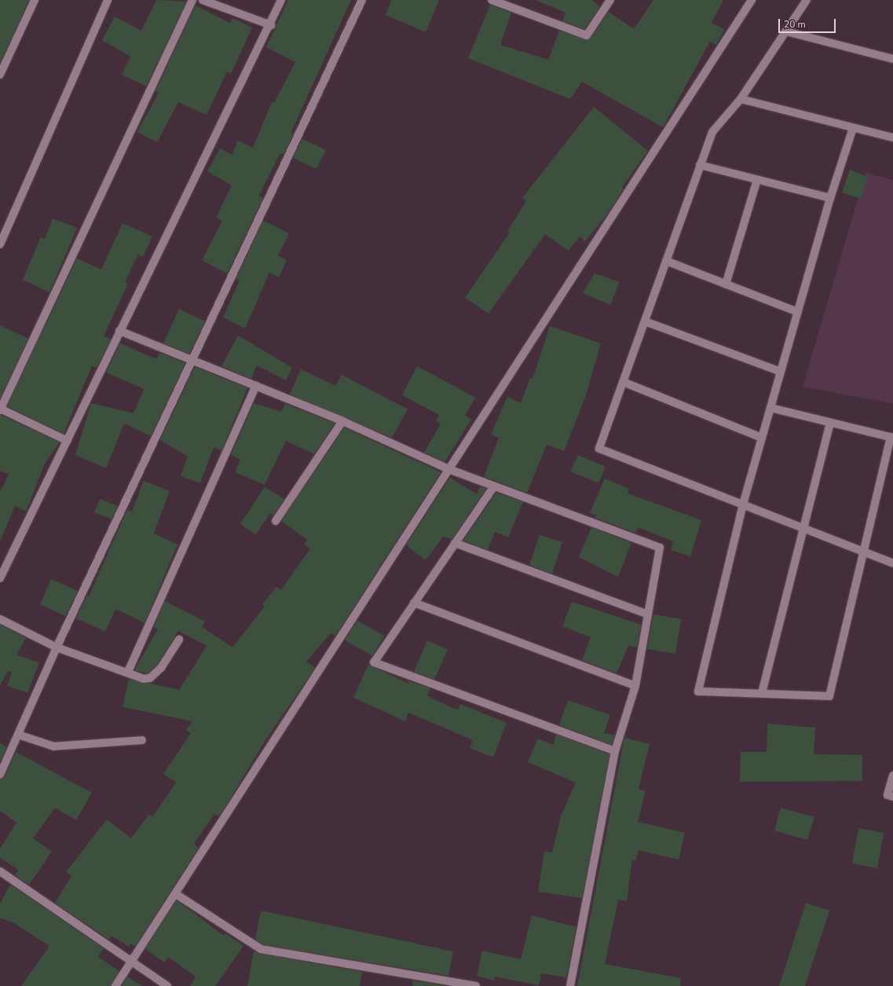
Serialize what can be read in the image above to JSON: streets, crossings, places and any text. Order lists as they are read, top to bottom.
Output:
{
  "scale_bar": "20 m"
}
